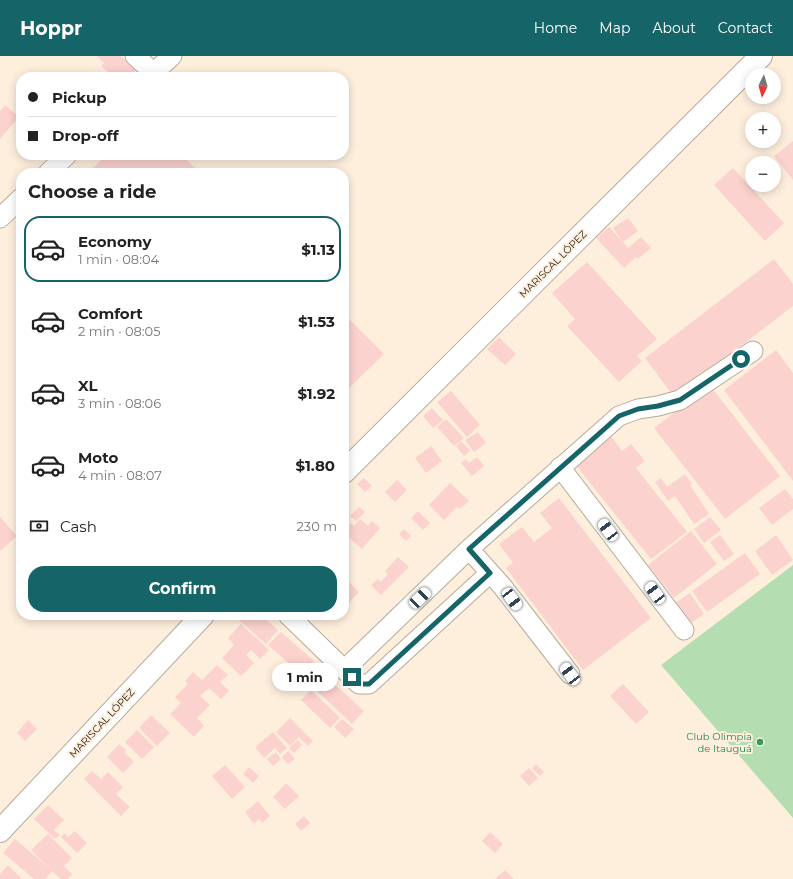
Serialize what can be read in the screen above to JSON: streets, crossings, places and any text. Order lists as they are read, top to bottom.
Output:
{
  "streets": {
    "street": ["MARISCAL LÓPEZ"]
  },
  "places": ["Club Olimpia de Itauguá"],
  "north": "bottom",
  "page": {
    "header": "Hoppr",
    "nav": [
      "Home",
      "Map",
      "About",
      "Contact"
    ],
    "map_buttons": ["+", "−"],
    "banner": ["Pickup", "Drop-off"],
    "heading": "Choose a ride",
    "list": [
      {
        "name": "Economy",
        "note": "1 min · 08:04",
        "value": "$1.13"
      },
      {
        "name": "Comfort",
        "note": "2 min · 08:05",
        "value": "$1.53"
      },
      {
        "name": "XL",
        "note": "3 min · 08:06",
        "value": "$1.92"
      },
      {
        "name": "Moto",
        "note": "4 min · 08:07",
        "value": "$1.80"
      }
    ],
    "pay": ["Cash", "230 m"],
    "buttons": "Confirm",
    "bubble": "1 min"
  }
}
